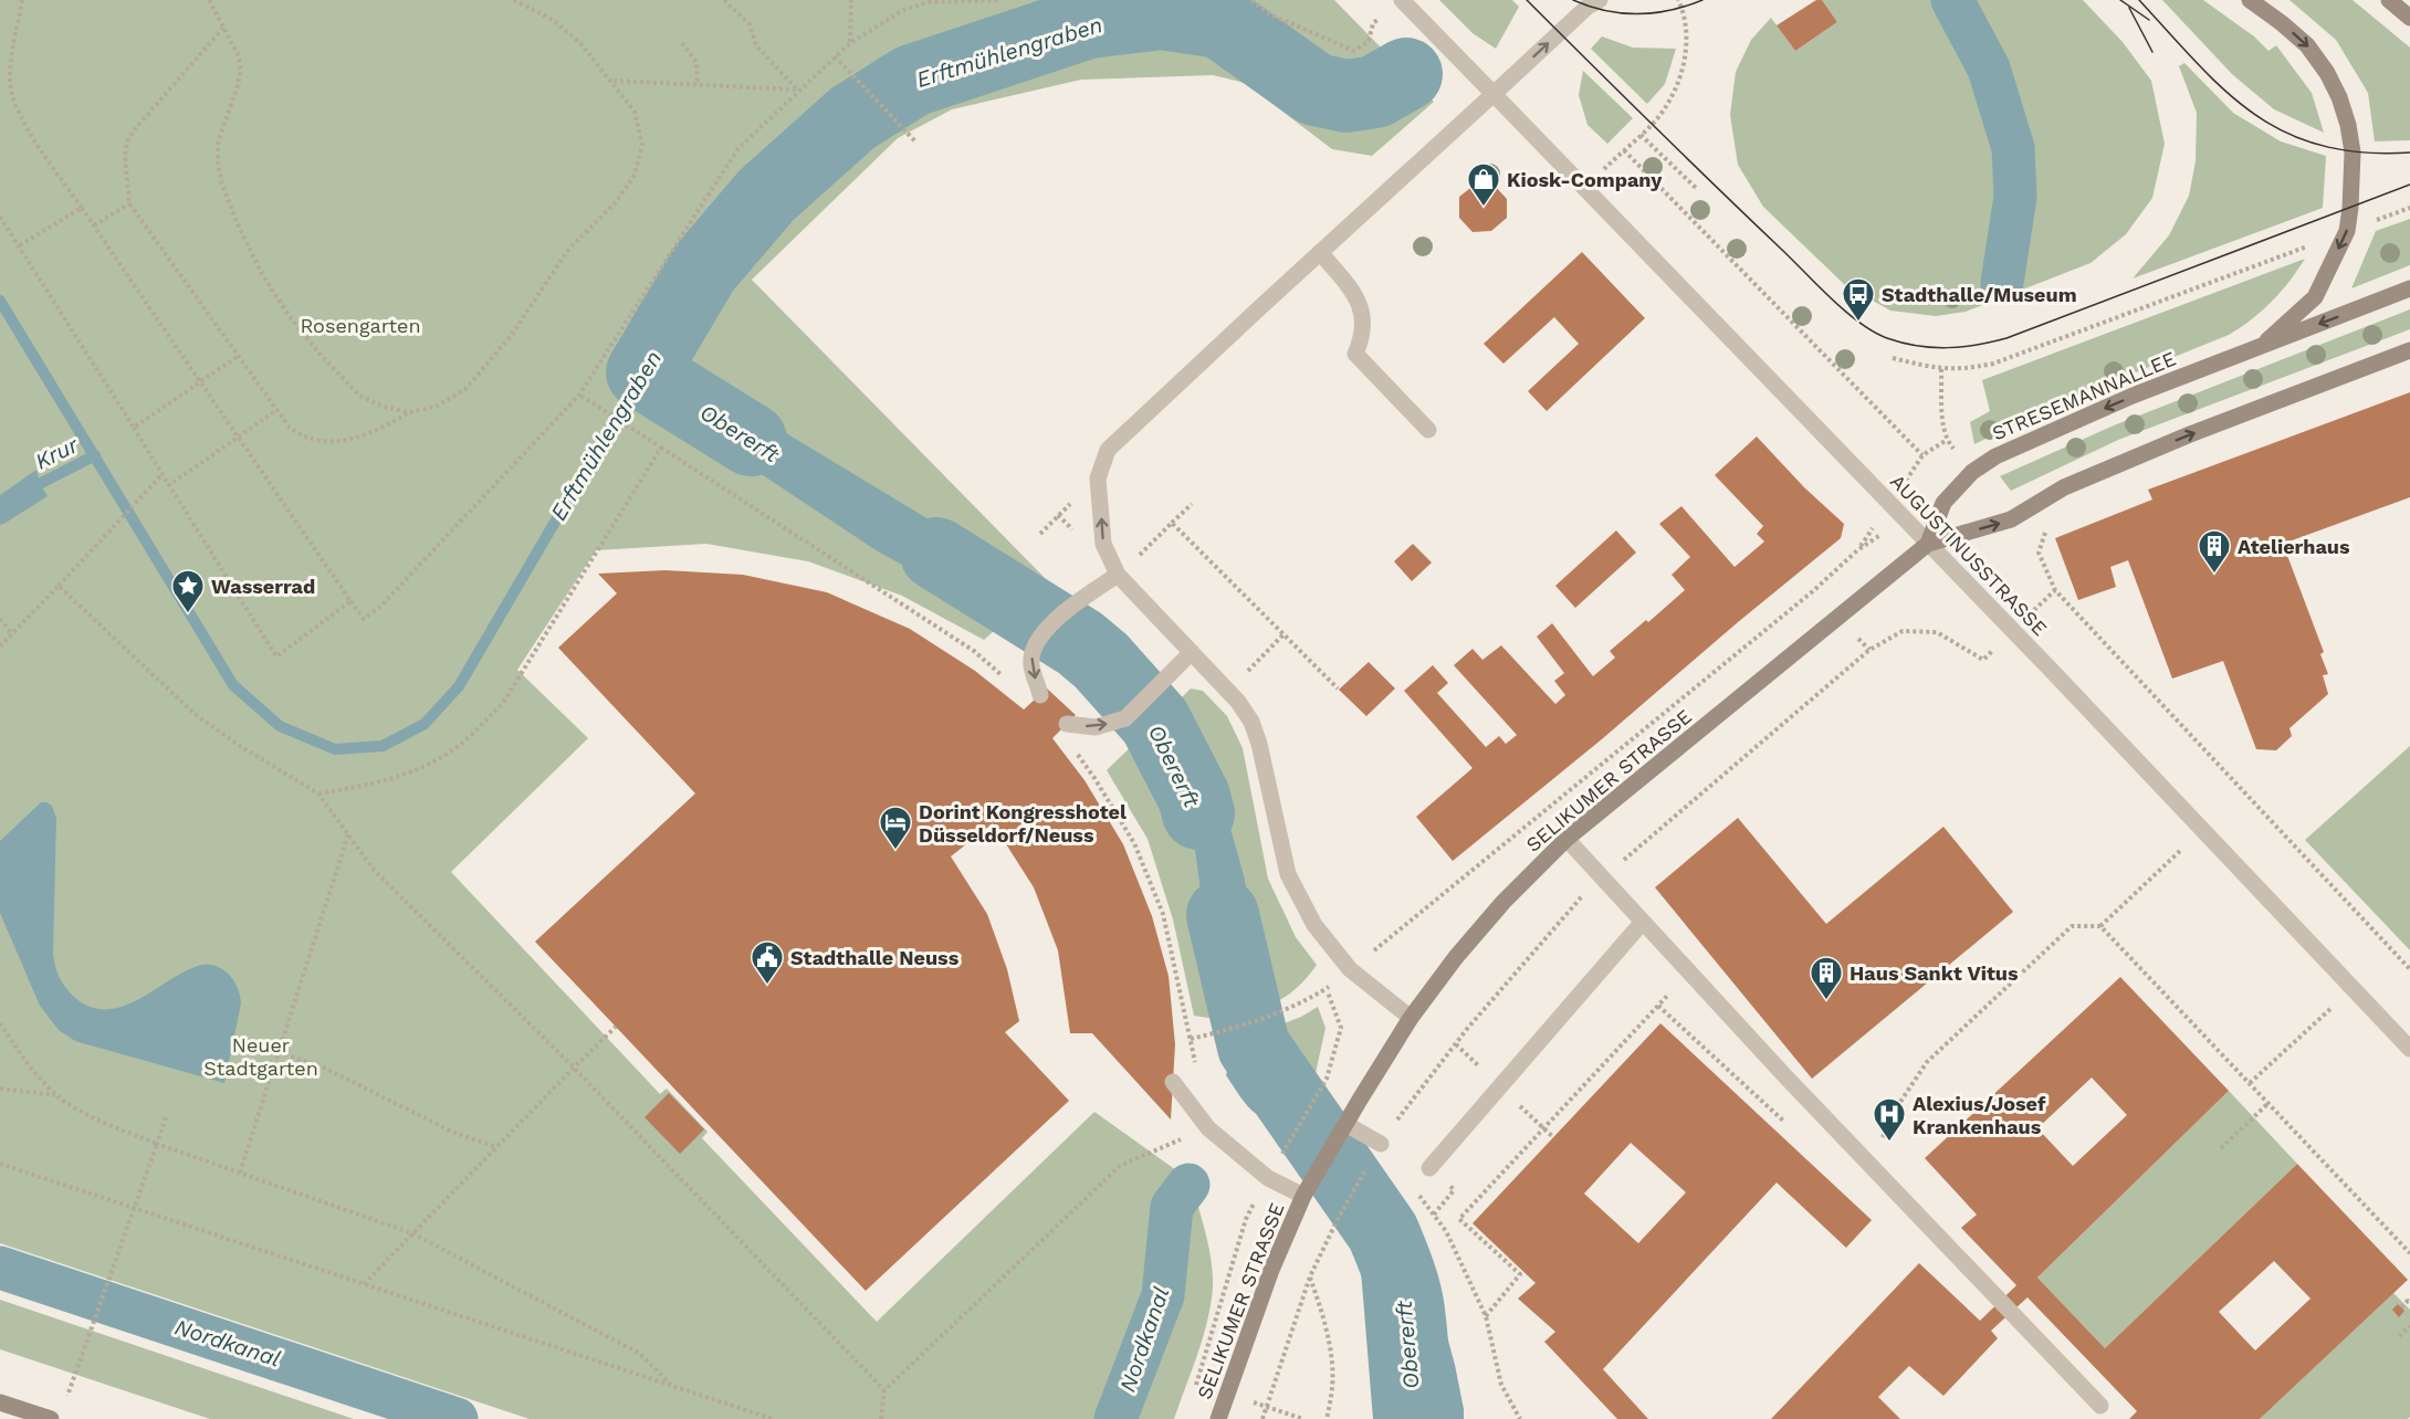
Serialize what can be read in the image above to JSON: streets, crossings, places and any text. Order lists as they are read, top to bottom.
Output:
{
  "streets": {
    "street": ["STRESEMANNALLEE", "AUGUSTINUSSTRASSE", "SELIKUMER STRASSE"]
  },
  "crossings": [
    ["STRESEMANNALLEE", "AUGUSTINUSSTRASSE"],
    ["STRESEMANNALLEE", "SELIKUMER STRASSE"],
    ["AUGUSTINUSSTRASSE", "SELIKUMER STRASSE"]
  ],
  "water": [
    "Erftmühlengraben",
    "Obererft",
    "Krur",
    "Nordkanal"
  ],
  "parks": ["Rosengarten", "Neuer Stadtgarten"],
  "places": {
    "shop": ["Kiosk-Company"],
    "bus stop": ["Stadthalle/Museum"],
    "building": ["Atelierhaus", "Haus Sankt Vitus"],
    "place": ["Wasserrad"],
    "hotel": ["Dorint Kongresshotel Düsseldorf/Neuss"],
    "public building": ["Stadthalle Neuss"],
    "hospital": ["Alexius/Josef Krankenhaus"]
  }
}
